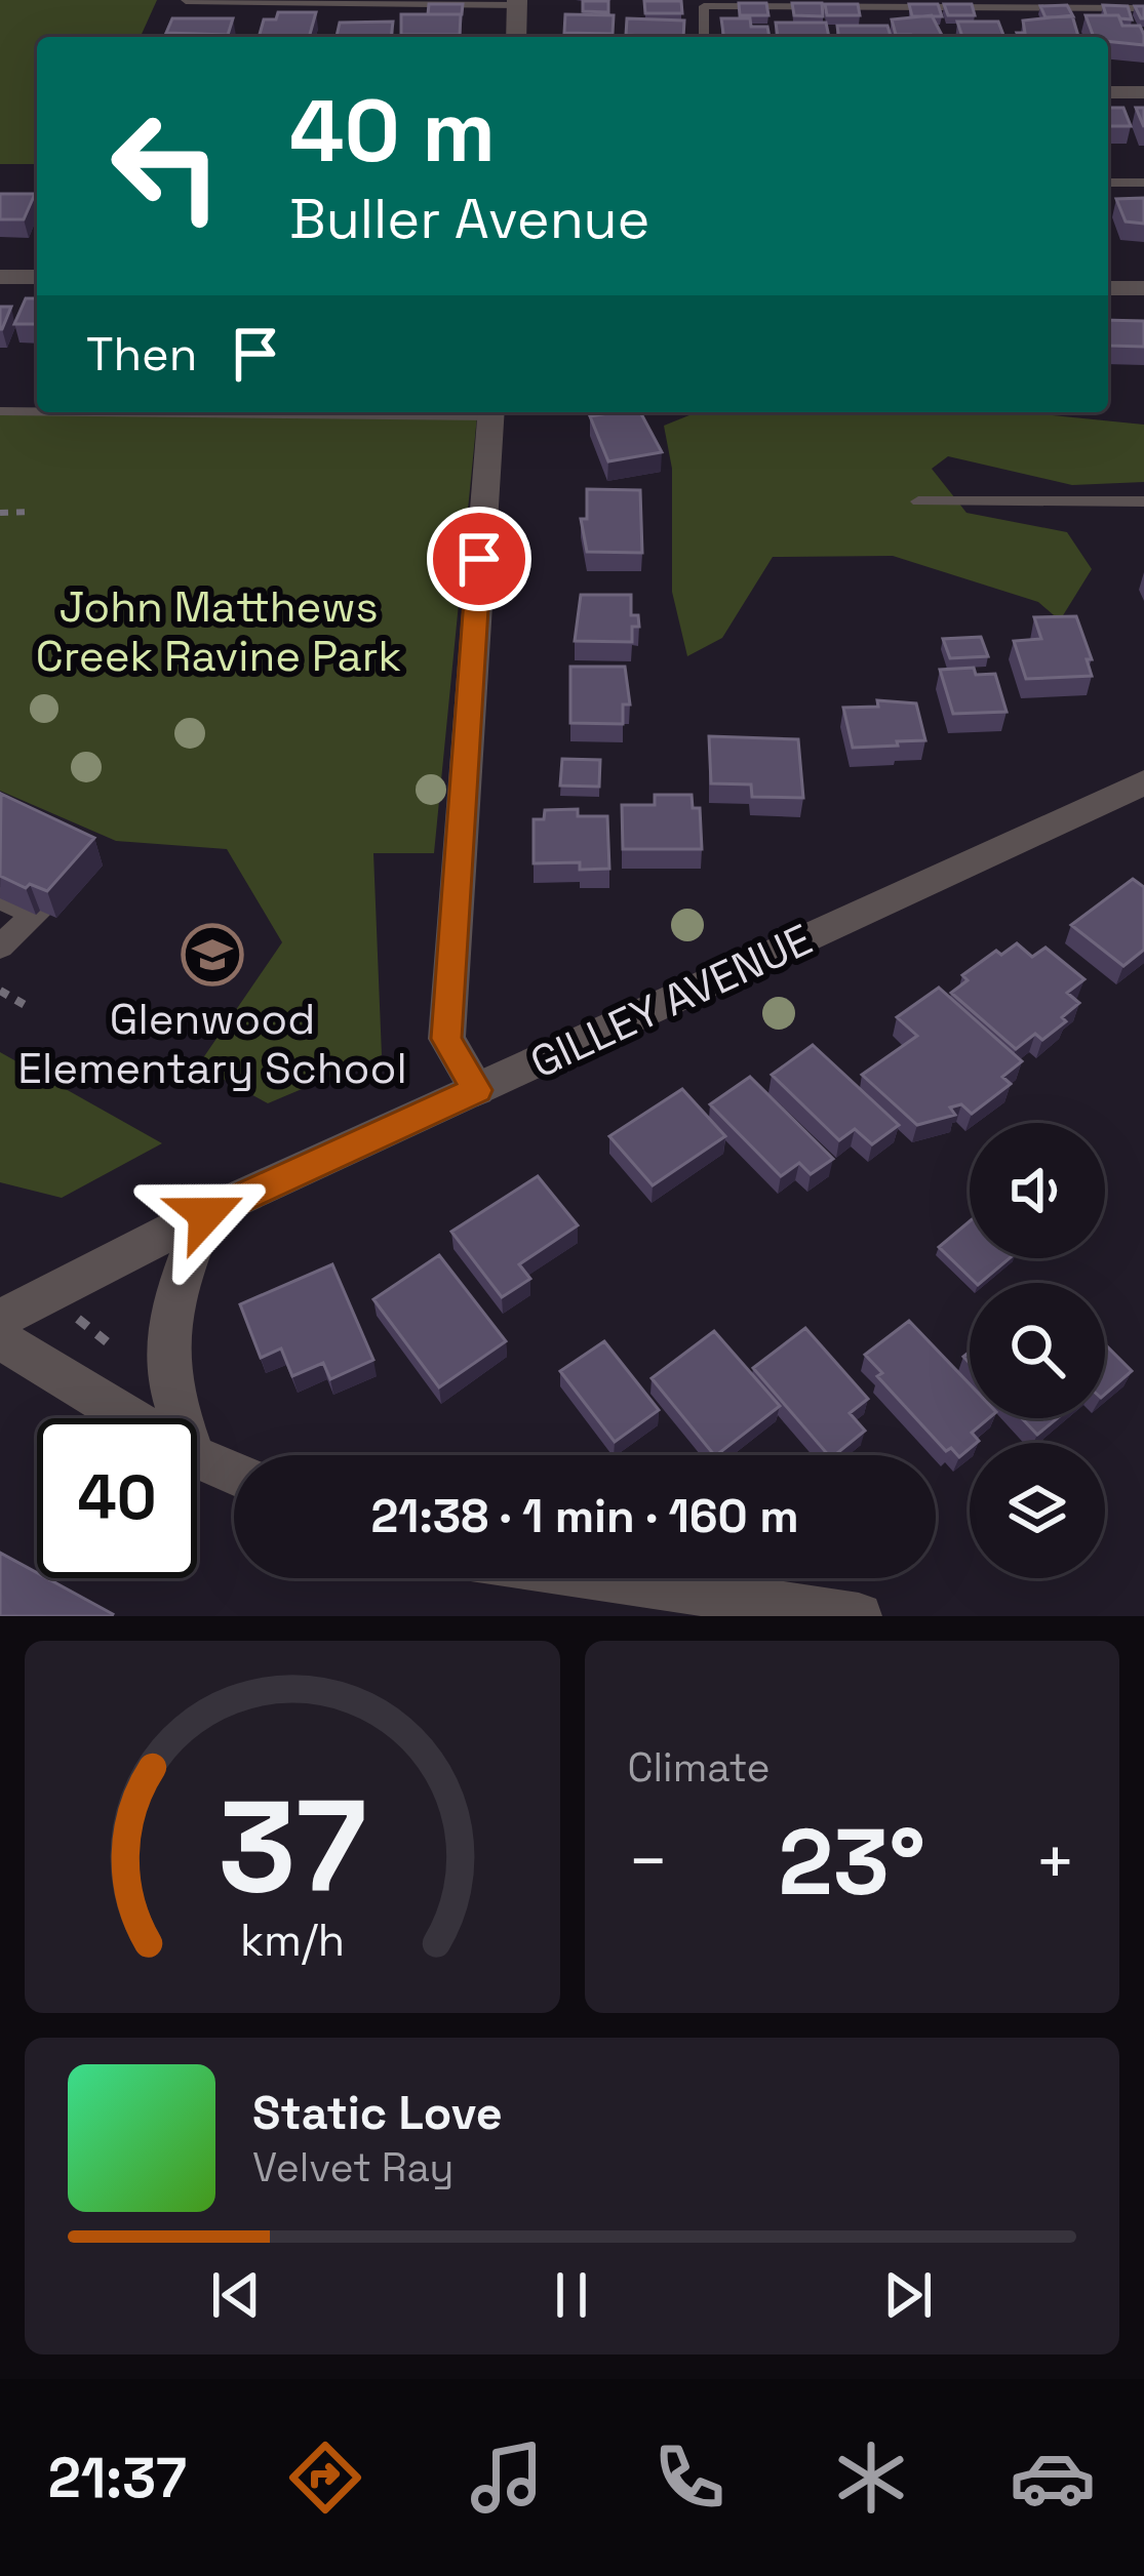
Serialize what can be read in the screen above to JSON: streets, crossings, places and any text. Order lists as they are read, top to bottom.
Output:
{
  "streets": {
    "street": ["GILLEY AVENUE"]
  },
  "parks": ["John Matthews Creek Ravine Park"],
  "places": {
    "school or university": ["Glenwood Elementary School"]
  },
  "page": {
    "turn": ["40 m", "Buller Avenue"],
    "then": "Then",
    "limit": "40",
    "trip": "21:38 · 1 min · 160 m",
    "tile": "Climate",
    "heat": ["−", "23°", "+"],
    "song": ["Static Love", "Velvet Ray"],
    "tabs": "21:37",
    "gauge": ["37", "km/h"]
  }
}
